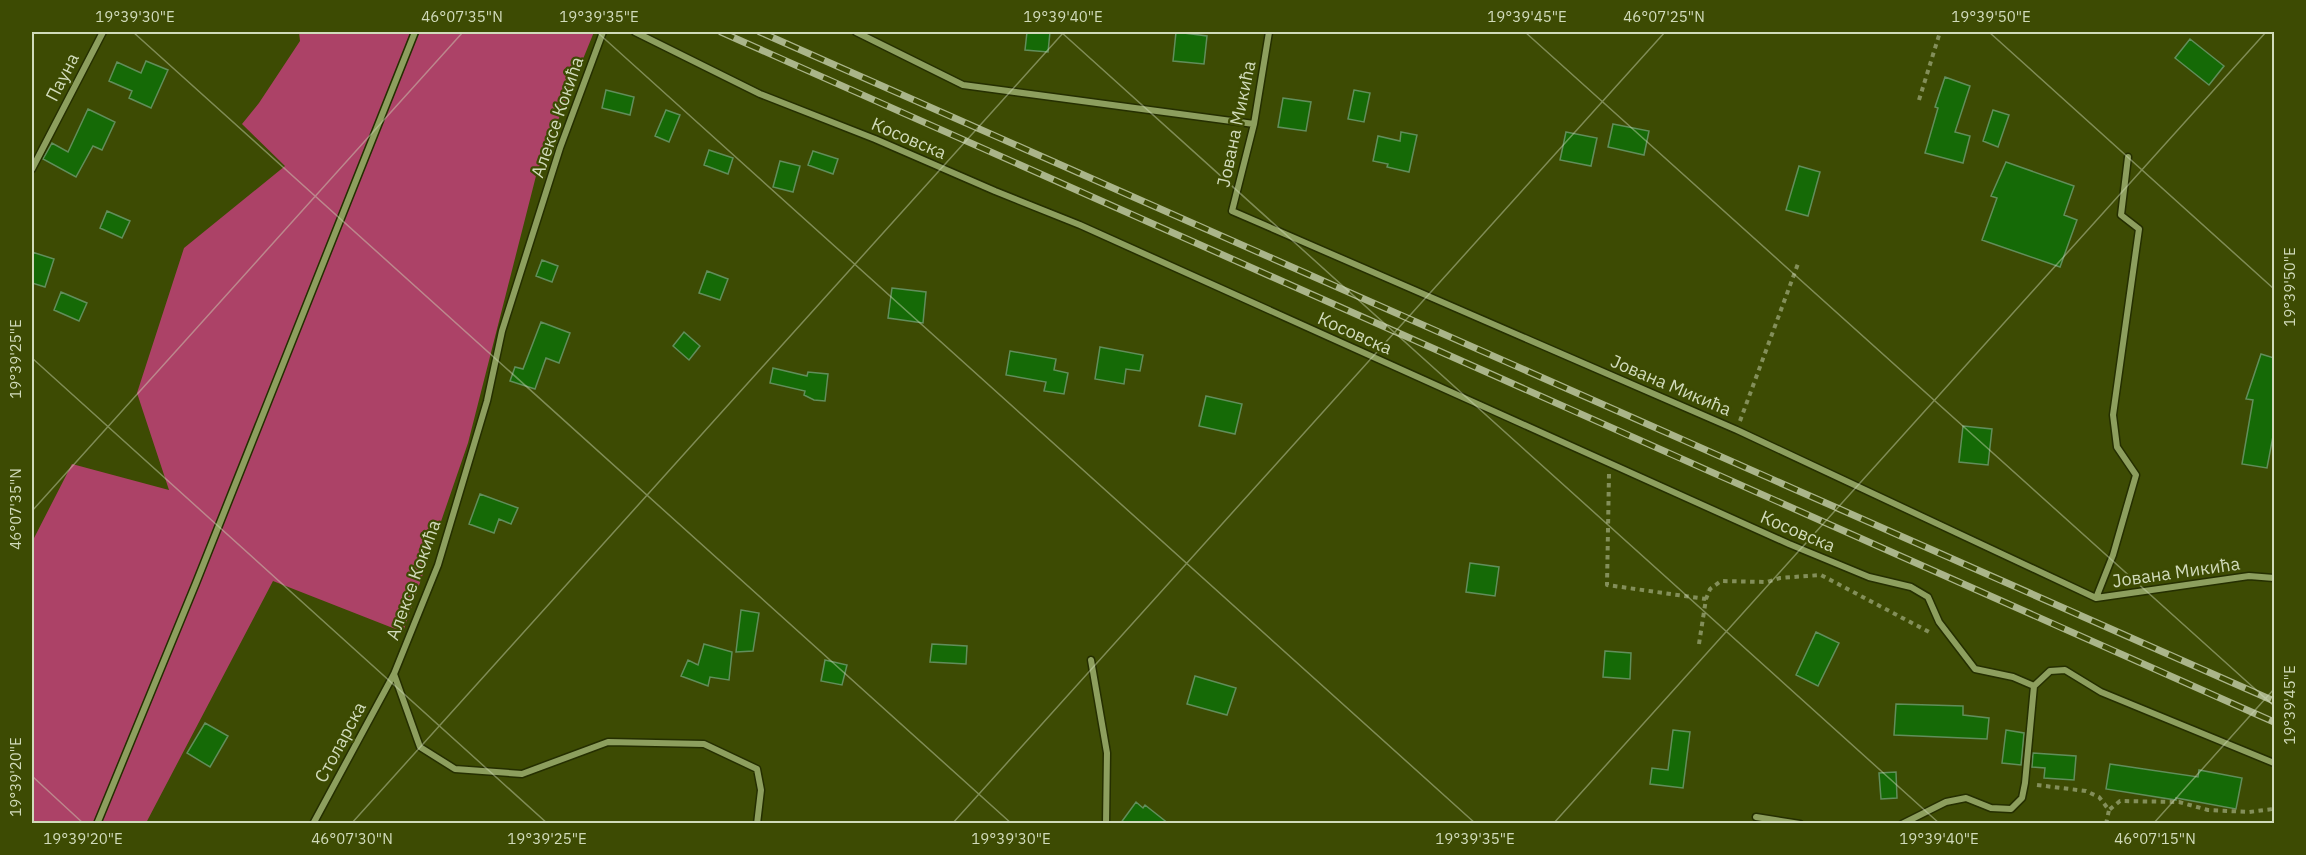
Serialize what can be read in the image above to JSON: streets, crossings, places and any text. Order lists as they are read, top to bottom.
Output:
{
  "streets": {
    "street": [
      "Пауна",
      "Алексе Кокића",
      "Јована Микића",
      "Косовска",
      "Столарска"
    ]
  },
  "crossings": [
    ["Алексе Кокића", "Столарска"]
  ],
  "coordinates": [
    "19°39'30\"E",
    "46°07'35\"N",
    "19°39'35\"E",
    "19°39'40\"E",
    "19°39'45\"E",
    "46°07'25\"N",
    "19°39'50\"E",
    "19°39'25\"E",
    "19°39'20\"E",
    "46°07'30\"N",
    "46°07'15\"N"
  ]
}
